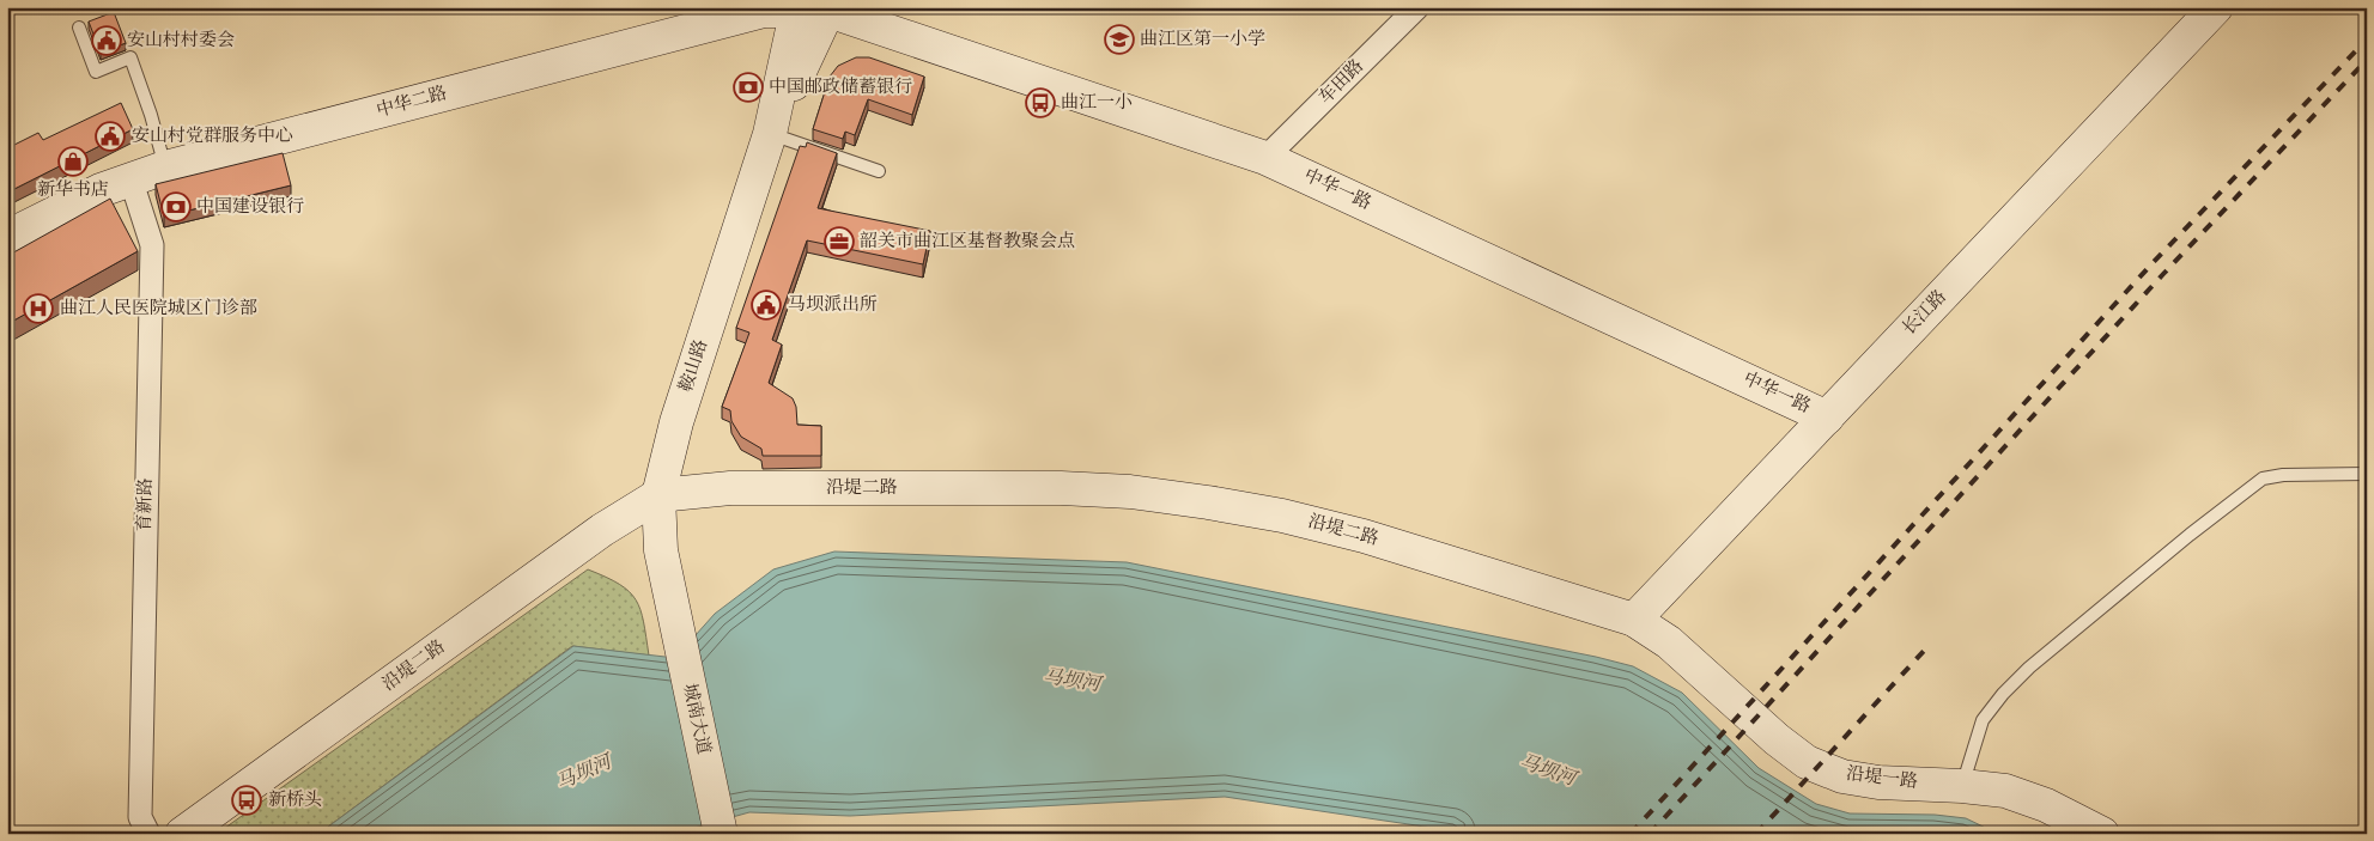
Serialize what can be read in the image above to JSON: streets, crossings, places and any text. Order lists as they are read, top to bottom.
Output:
{
  "streets": {
    "main road": [
      "中华二路",
      "中华一路",
      "长江路",
      "鞍山路",
      "沿堤二路",
      "城南大道",
      "沿堤一路"
    ],
    "street": ["车田路", "育新路"]
  },
  "crossings": [
    ["车田路", "中华一路"],
    ["中华二路", "中华一路"],
    ["中华二路", "鞍山路"],
    ["中华二路", "育新路"],
    ["中华一路", "长江路"],
    ["中华一路", "鞍山路"],
    ["长江路", "沿堤二路"],
    ["长江路", "沿堤一路"],
    ["鞍山路", "沿堤二路"],
    ["鞍山路", "城南大道"],
    ["沿堤二路", "沿堤一路"]
  ],
  "water": ["马坝河"],
  "places": {
    "school or university": ["曲江区第一小学"],
    "public building": ["安山村村委会", "安山村党群服务中心", "马坝派出所"],
    "bank": ["中国邮政储蓄银行", "中国建设银行"],
    "bus stop": ["曲江一小", "新桥头"],
    "shop": ["新华书店"],
    "office": ["韶关市曲江区基督教聚会点"],
    "hospital": ["曲江人民医院城区门诊部"]
  }
}
